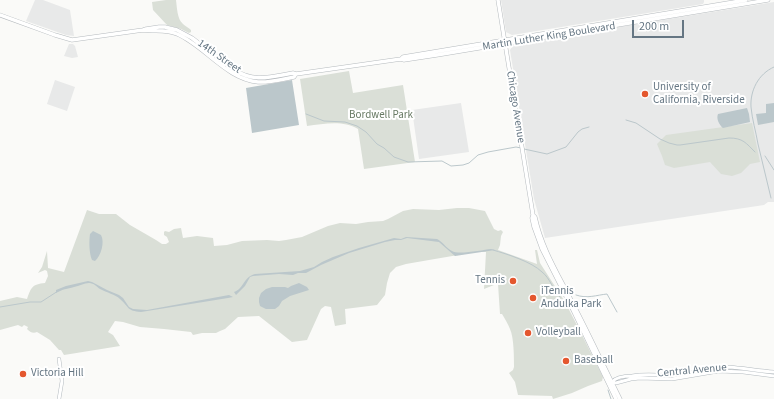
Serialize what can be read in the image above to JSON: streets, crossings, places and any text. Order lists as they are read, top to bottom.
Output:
{
  "streets": {
    "main road": [
      "Martin Luther King Boulevard",
      "14th Street",
      "Chicago Avenue",
      "Central Avenue"
    ]
  },
  "crossings": [
    ["Martin Luther King Boulevard", "14th Street"],
    ["Martin Luther King Boulevard", "Chicago Avenue"],
    ["Chicago Avenue", "Central Avenue"]
  ],
  "parks": ["Bordwell Park"],
  "places": [
    "University of California, Riverside",
    "Tennis",
    "iTennis Andulka Park",
    "Volleyball",
    "Baseball",
    "Victoria Hill"
  ],
  "scale_bar": "200 m"
}
